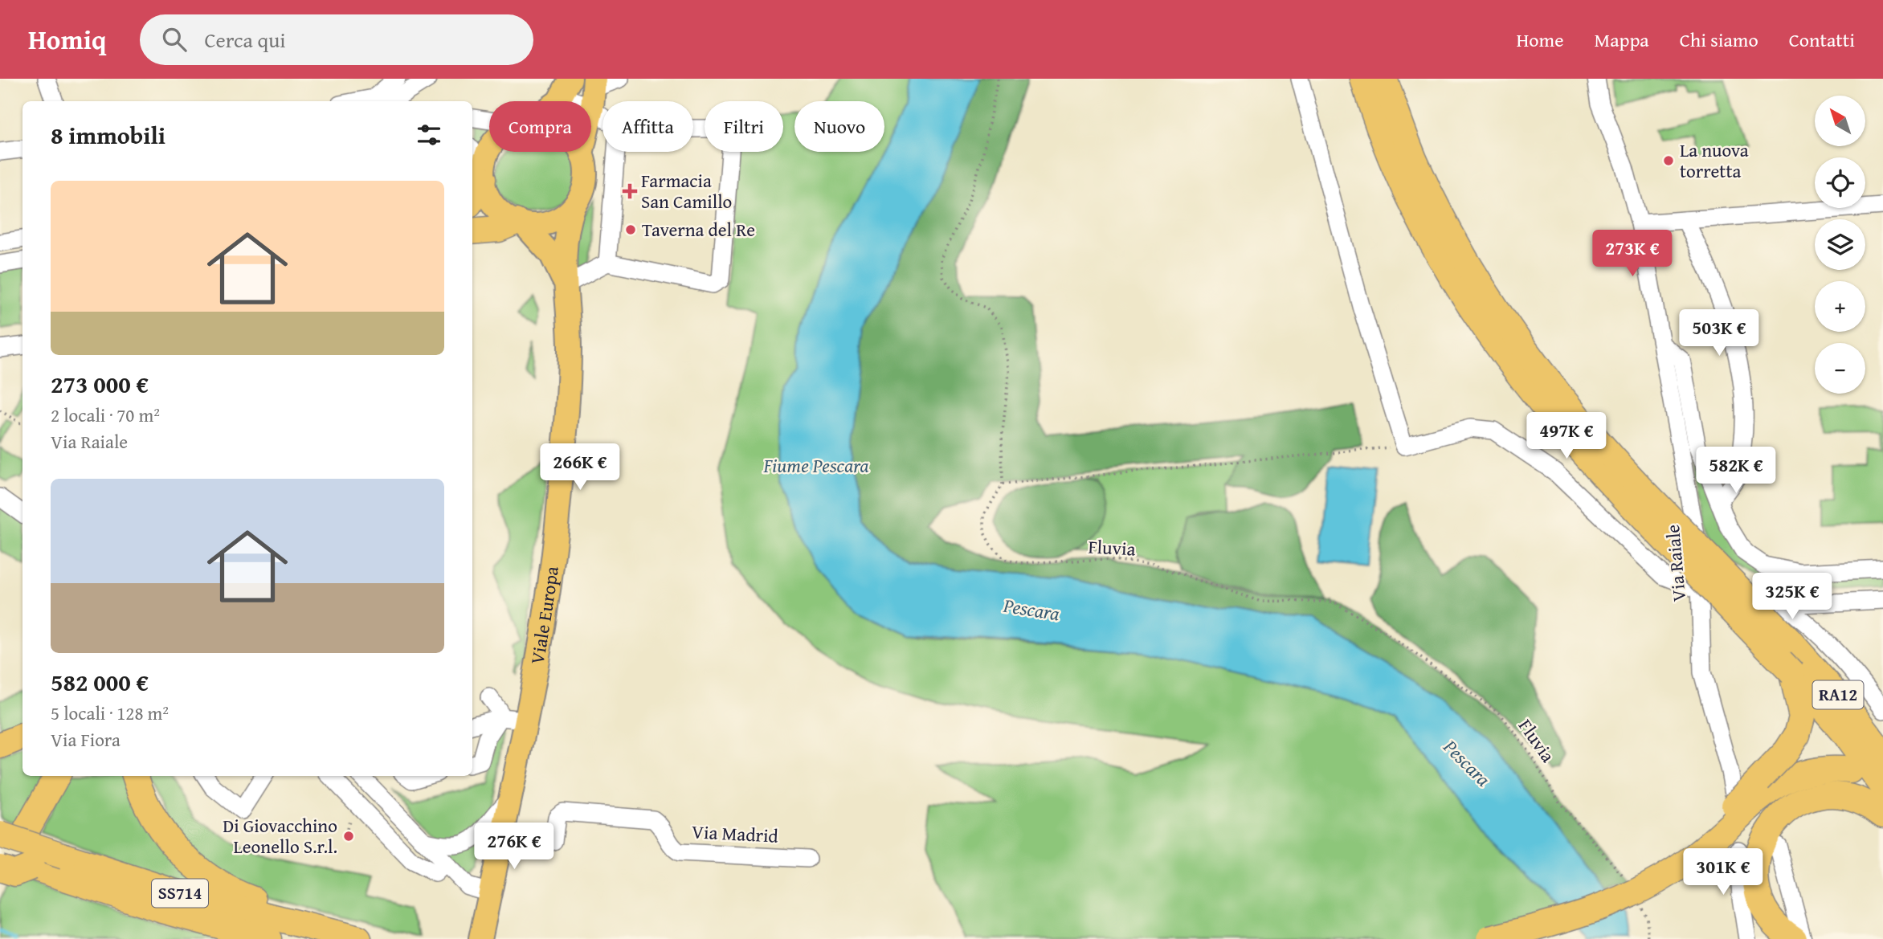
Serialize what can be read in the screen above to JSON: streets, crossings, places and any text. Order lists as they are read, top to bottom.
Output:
{
  "streets": {
    "highway": ["RA12", "SS714"],
    "main road": ["Viale Europa"],
    "street": ["Via Raiale", "Via Madrid"],
    "path": ["Fluvia"]
  },
  "crossings": [
    ["Viale Europa", "Via Madrid"]
  ],
  "water": ["Fiume Pescara", "Pescara"],
  "places": {
    "other": ["La nuova torretta", "Taverna del Re", "Di Giovacchino Leonello S.r.l."],
    "health": ["Farmacia San Camillo"]
  },
  "north": "top left",
  "page": {
    "header": "Homiq",
    "search": "Cerca qui",
    "nav": [
      "Home",
      "Mappa",
      "Chi siamo",
      "Contatti"
    ],
    "map_buttons": ["+", "−"],
    "chip": [
      "Compra",
      "Affitta",
      "Filtri",
      "Nuovo"
    ],
    "heading": "8 immobili",
    "list": [
      {
        "name": "273 000 €",
        "note": "2 locali · 70 m² · Via Raiale"
      },
      {
        "name": "582 000 €",
        "note": "5 locali · 128 m² · Via Fiora"
      }
    ],
    "price": [
      "273K €",
      "503K €",
      "497K €",
      "266K €",
      "582K €",
      "325K €",
      "276K €",
      "301K €"
    ]
  }
}
